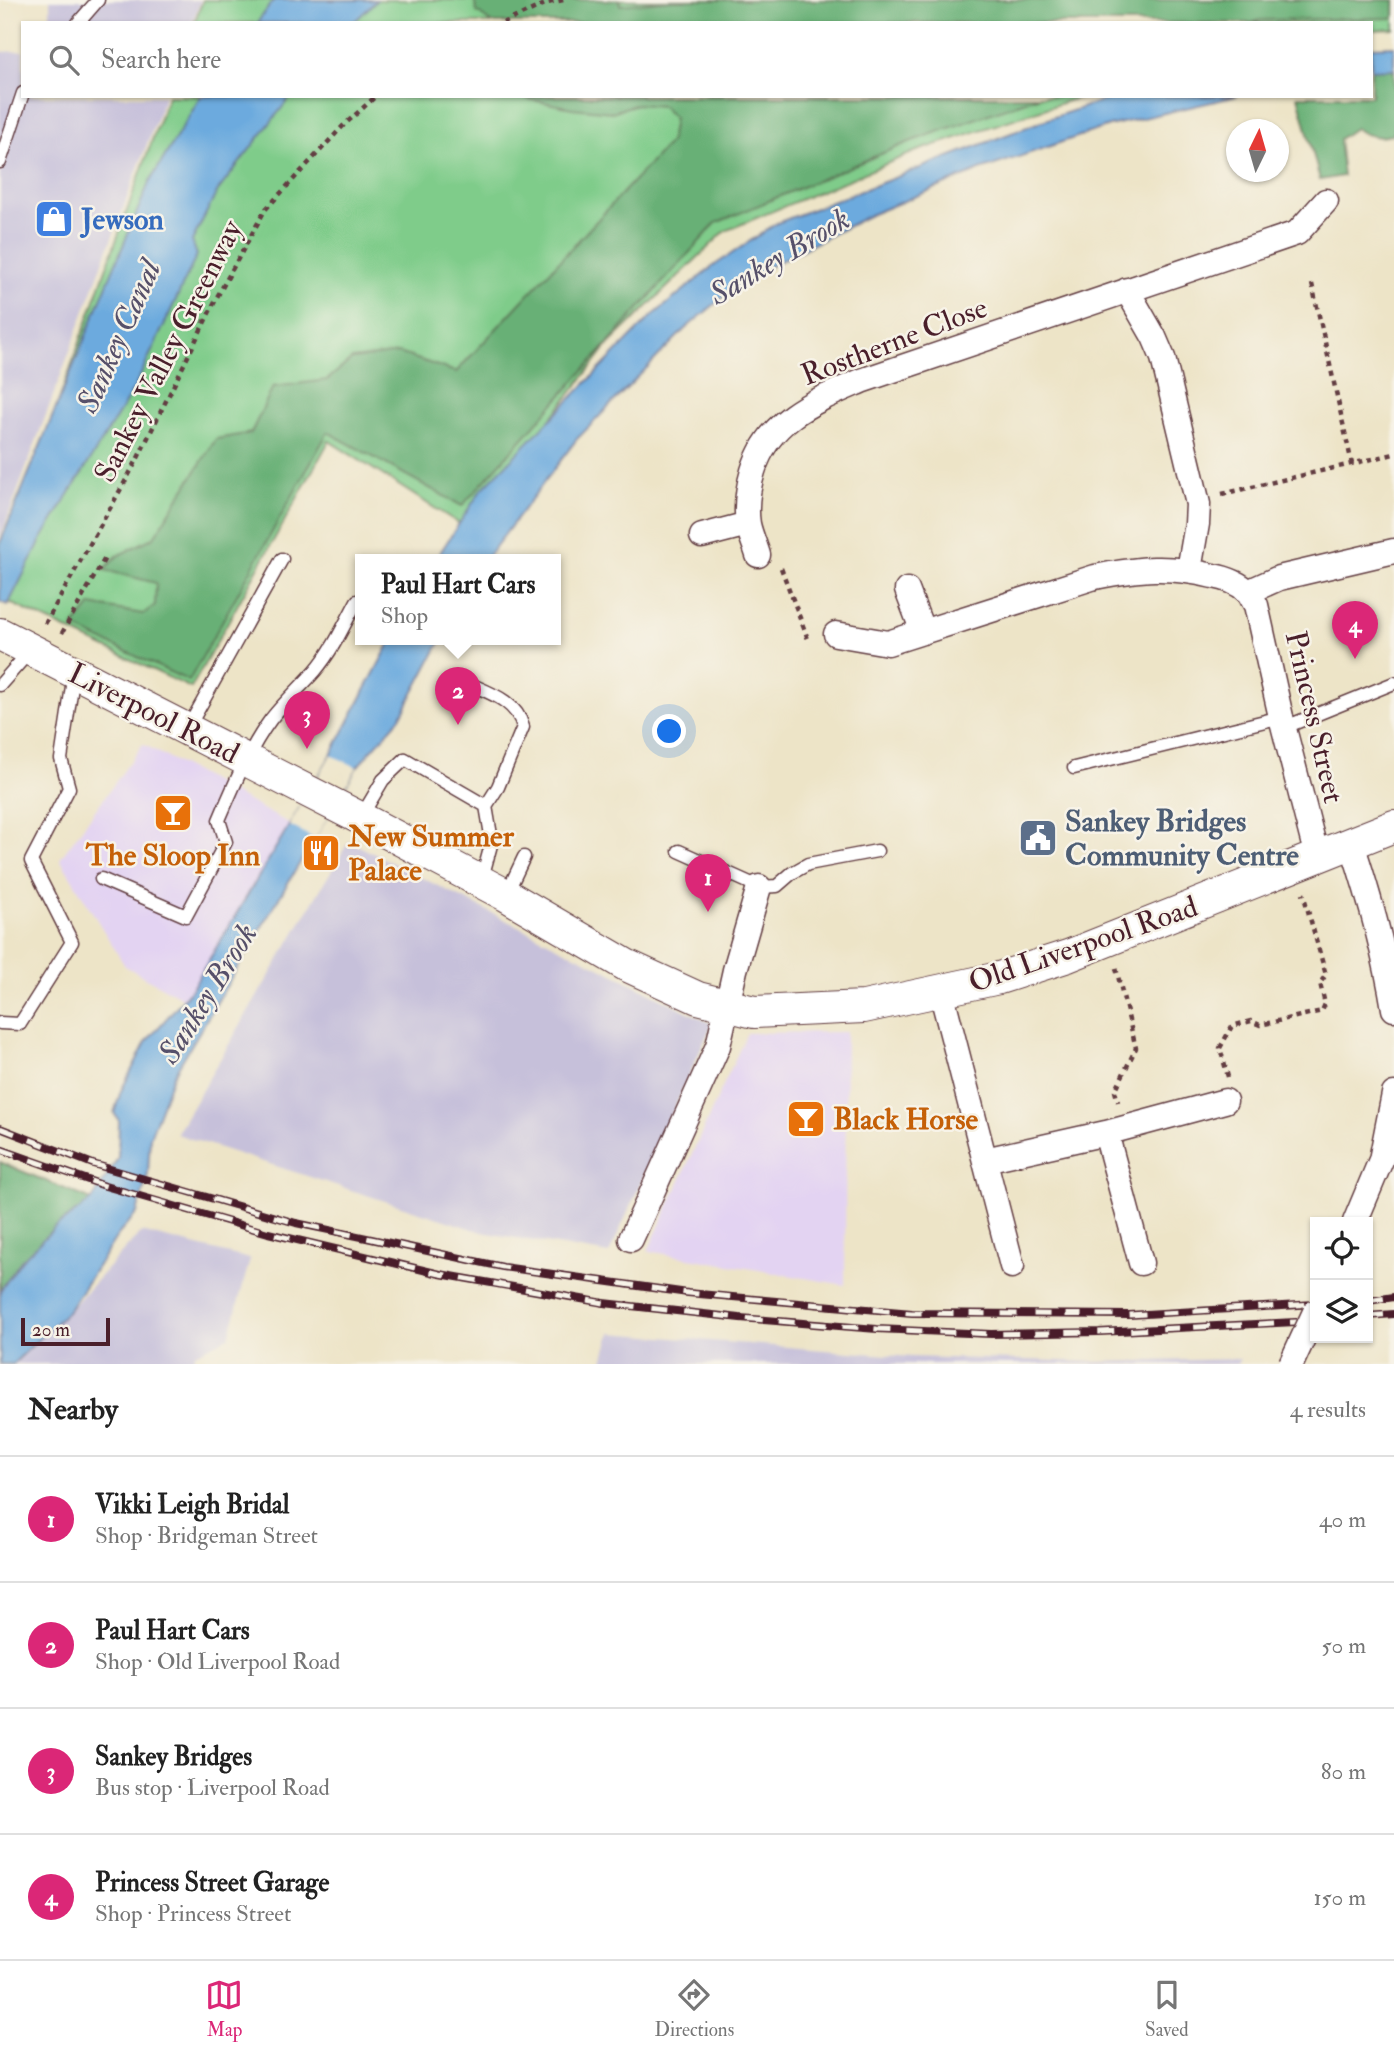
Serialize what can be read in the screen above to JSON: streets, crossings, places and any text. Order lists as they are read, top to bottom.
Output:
{
  "streets": {
    "street": [
      "Rostherne Close",
      "Liverpool Road",
      "Princess Street",
      "Old Liverpool Road"
    ],
    "path": ["Sankey Valley Greenway"]
  },
  "crossings": [
    ["Sankey Valley Greenway", "Liverpool Road"],
    ["Liverpool Road", "Old Liverpool Road"],
    ["Princess Street", "Old Liverpool Road"]
  ],
  "water": ["Sankey Brook", "Sankey Canal"],
  "places": {
    "shop": ["Jewson"],
    "bar": ["The Sloop Inn", "Black Horse"],
    "public building": ["Sankey Bridges Community Centre"],
    "restaurant": ["New Summer Palace"]
  },
  "scale_bar": "20 m",
  "north": "top",
  "page": {
    "search": "Search here",
    "popup": ["Paul Hart Cars", "Shop"],
    "pins": [
      "4",
      "2",
      "3",
      "1"
    ],
    "scale": "20 m",
    "heading": ["Nearby", "4 results"],
    "list": [
      {
        "mark": "1",
        "name": "Vikki Leigh Bridal",
        "note": "Shop · Bridgeman Street",
        "value": "40 m"
      },
      {
        "mark": "2",
        "name": "Paul Hart Cars",
        "note": "Shop · Old Liverpool Road",
        "value": "50 m"
      },
      {
        "mark": "3",
        "name": "Sankey Bridges",
        "note": "Bus stop · Liverpool Road",
        "value": "80 m"
      },
      {
        "mark": "4",
        "name": "Princess Street Garage",
        "note": "Shop · Princess Street",
        "value": "150 m"
      }
    ],
    "nav": ["Map", "Directions", "Saved"]
  }
}
